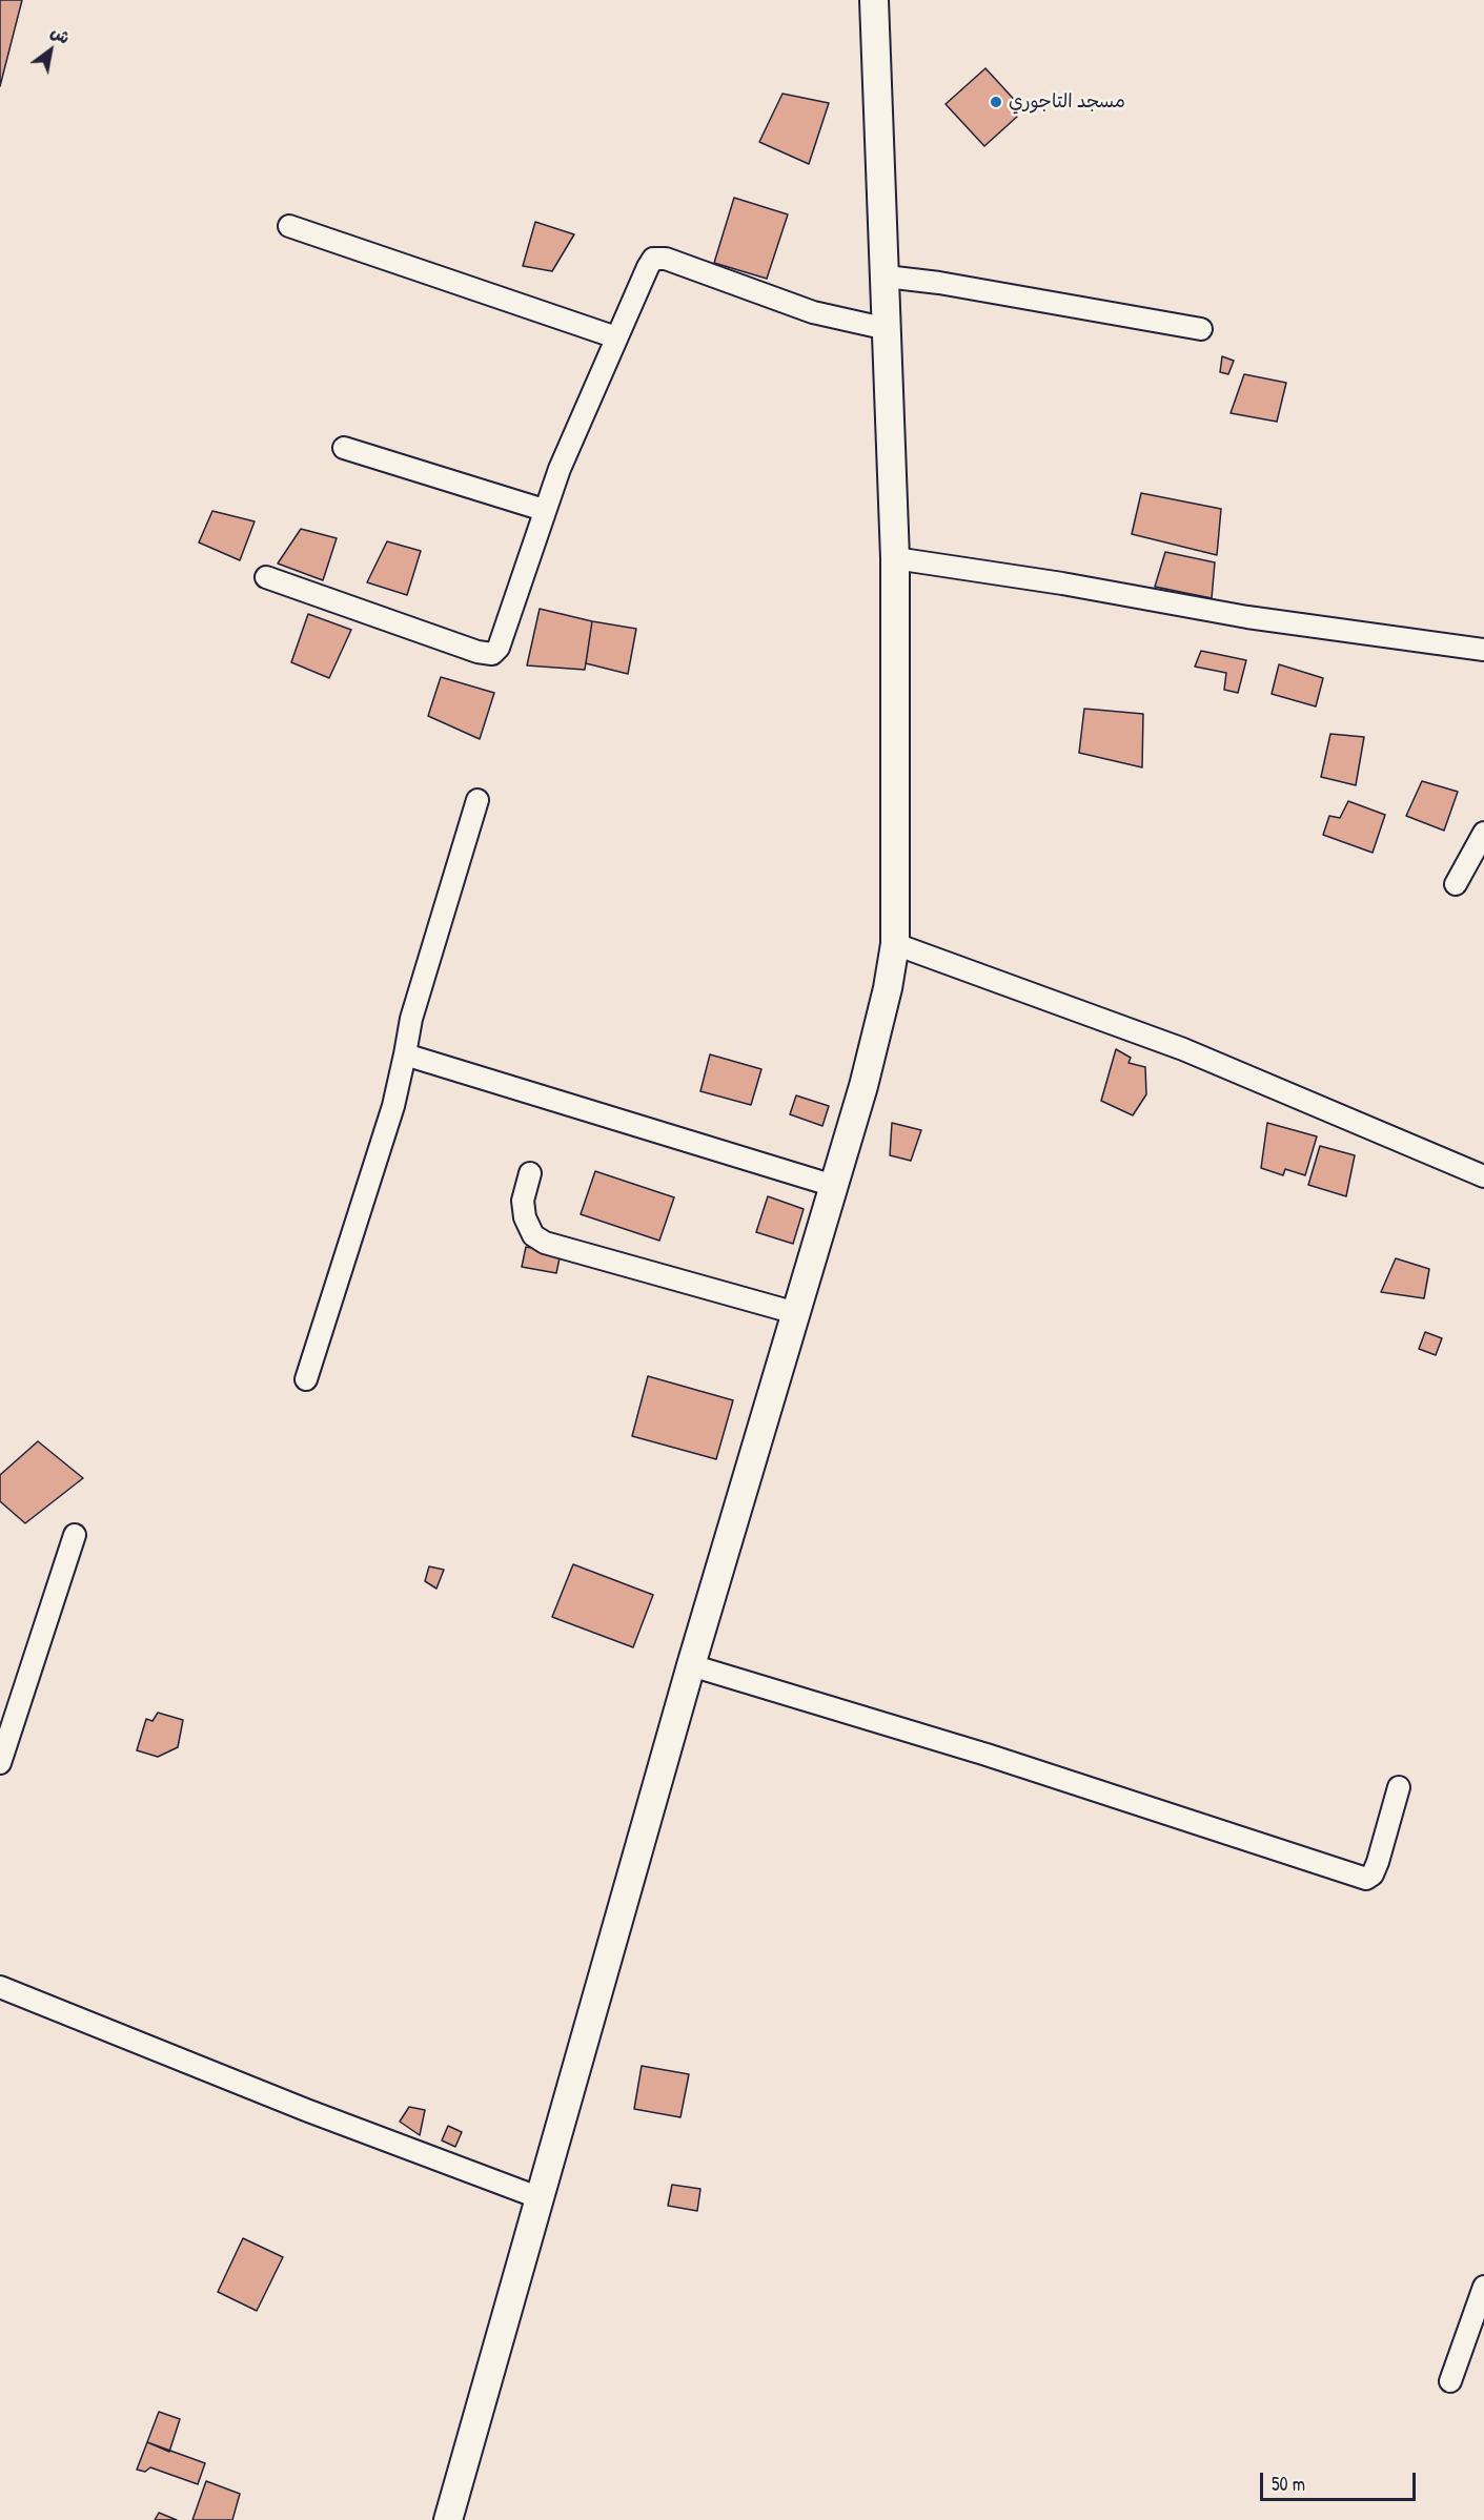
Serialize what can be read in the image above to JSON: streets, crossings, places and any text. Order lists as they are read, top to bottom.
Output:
{
  "places": ["مسجد التاجوري"],
  "scale_bar": "50 m",
  "north": "top right"
}
